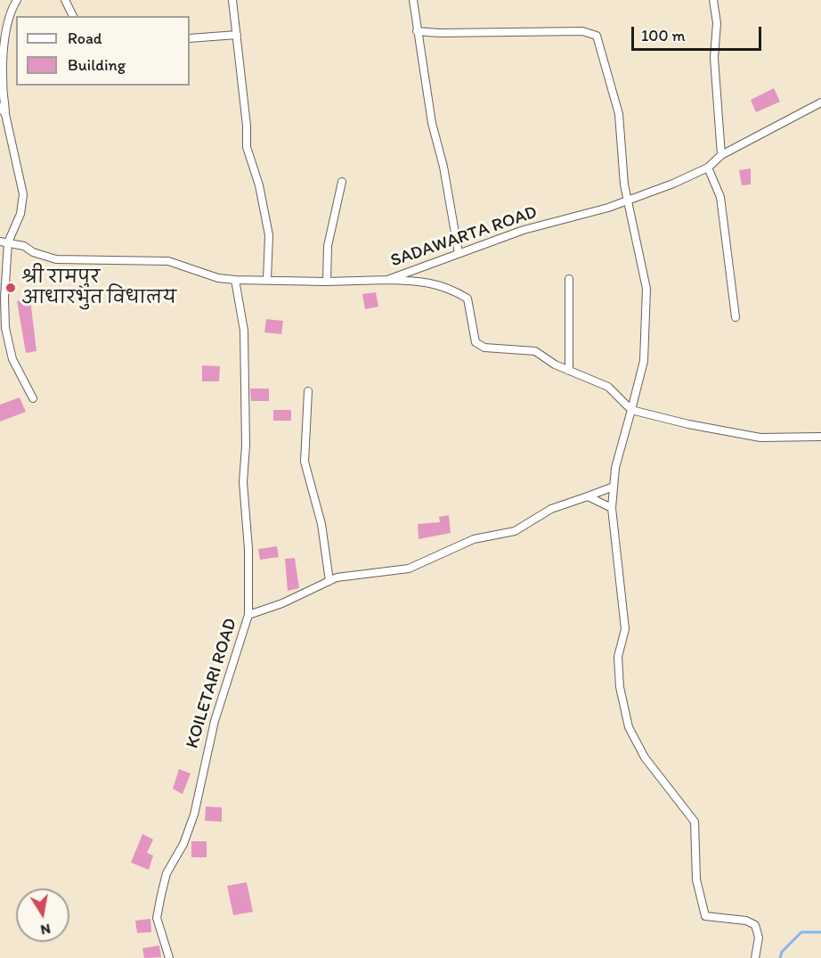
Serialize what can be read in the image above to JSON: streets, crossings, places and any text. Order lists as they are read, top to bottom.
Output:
{
  "streets": {
    "street": ["SADAWARTA ROAD", "KOILETARI ROAD"]
  },
  "crossings": [
    ["SADAWARTA ROAD", "KOILETARI ROAD"]
  ],
  "places": ["श्री रामपुर आधारभुत विधालय"],
  "legend": ["Road", "Building"],
  "scale_bar": "100 m",
  "north": "bottom"
}
